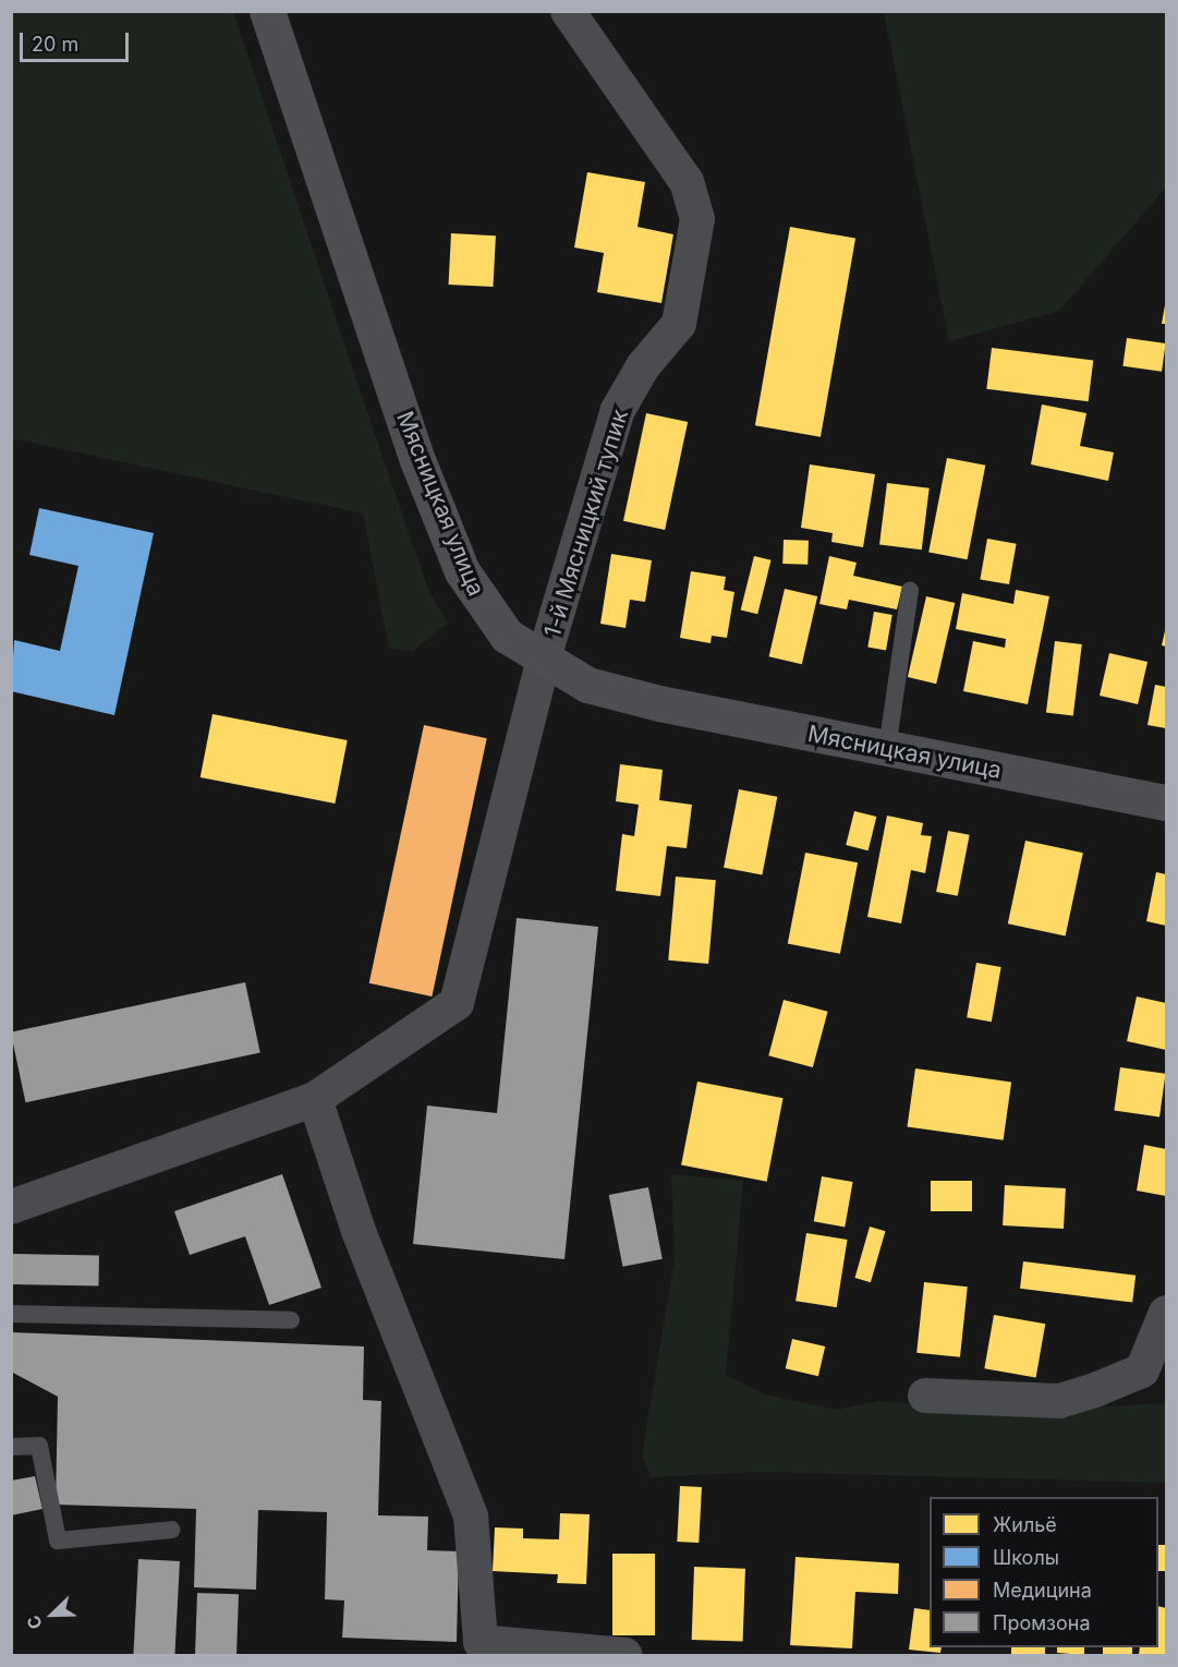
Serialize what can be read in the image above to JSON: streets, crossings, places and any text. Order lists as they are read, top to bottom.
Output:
{
  "streets": {
    "main road": ["Мясницкая улица"],
    "street": ["1-й Мясницкий тупик"]
  },
  "crossings": [
    ["Мясницкая улица", "1-й Мясницкий тупик"]
  ],
  "legend": [
    "Жильё",
    "Школы",
    "Медицина",
    "Промзона"
  ],
  "scale_bar": "20 m",
  "north": "bottom left"
}
